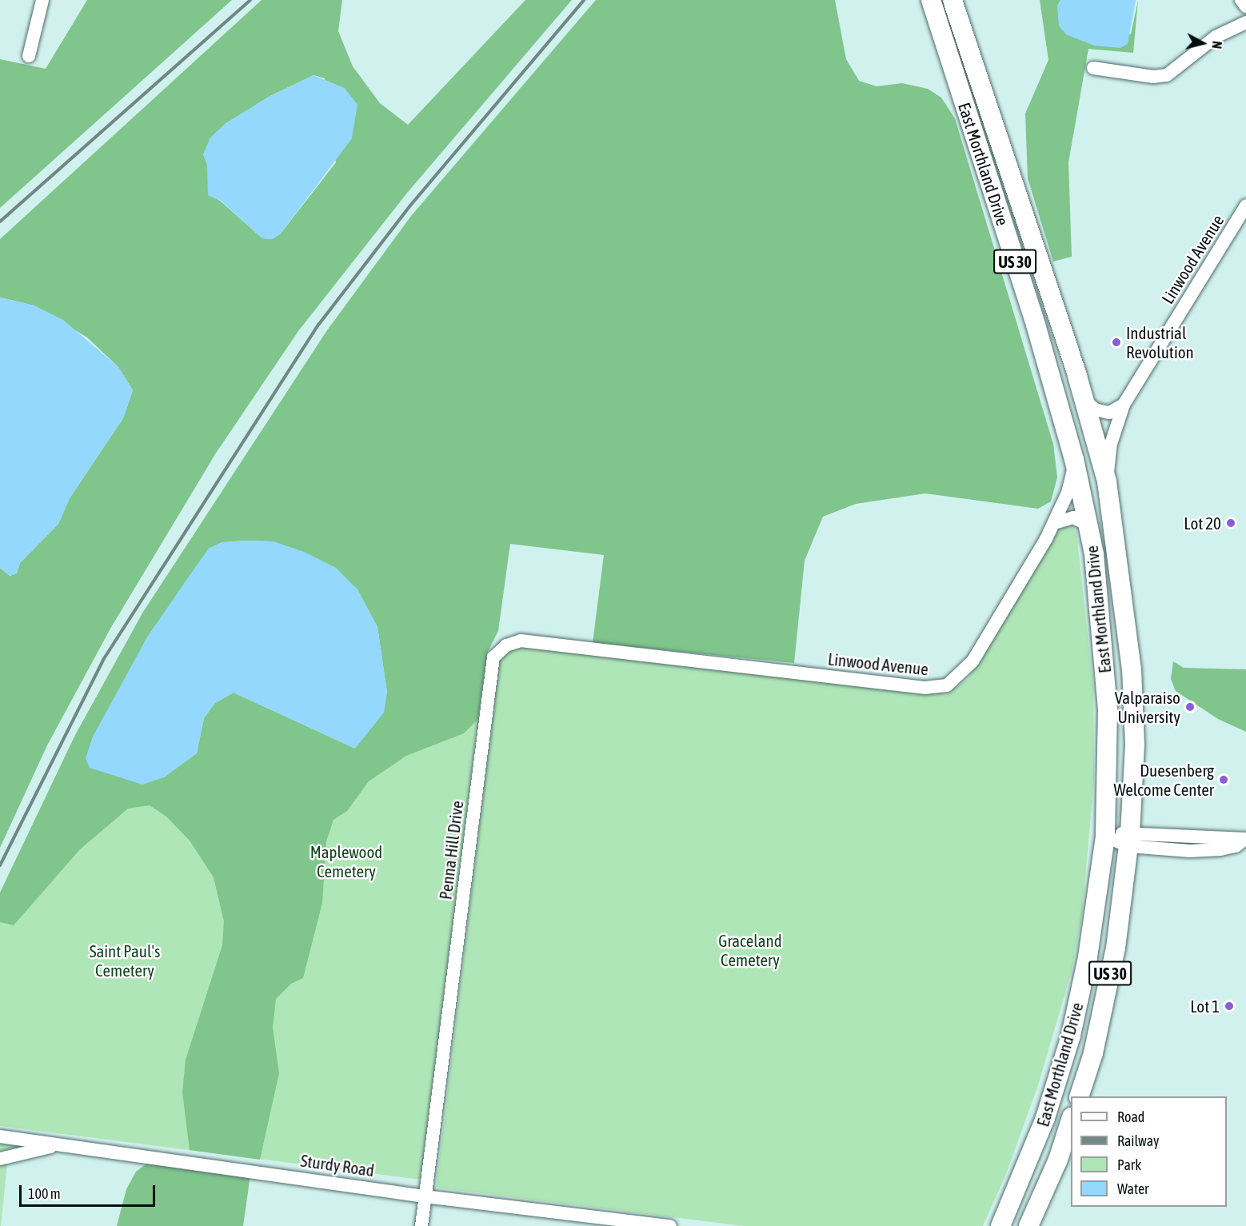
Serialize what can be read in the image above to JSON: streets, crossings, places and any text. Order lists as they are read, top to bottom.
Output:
{
  "streets": {
    "highway": ["East Morthland Drive", "US 30"],
    "street": ["Linwood Avenue", "Penna Hill Drive", "Sturdy Road"]
  },
  "crossings": [
    ["East Morthland Drive", "Linwood Avenue"],
    ["Linwood Avenue", "Penna Hill Drive"],
    ["Penna Hill Drive", "Sturdy Road"]
  ],
  "parks": ["Maplewood Cemetery", "Graceland Cemetery", "Saint Paul's Cemetery"],
  "places": [
    "Industrial Revolution",
    "Lot 20",
    "Valparaiso University",
    "Duesenberg Welcome Center",
    "Lot 1"
  ],
  "legend": [
    "Road",
    "Railway",
    "Park",
    "Water"
  ],
  "scale_bar": "100 m",
  "north": "right"
}
